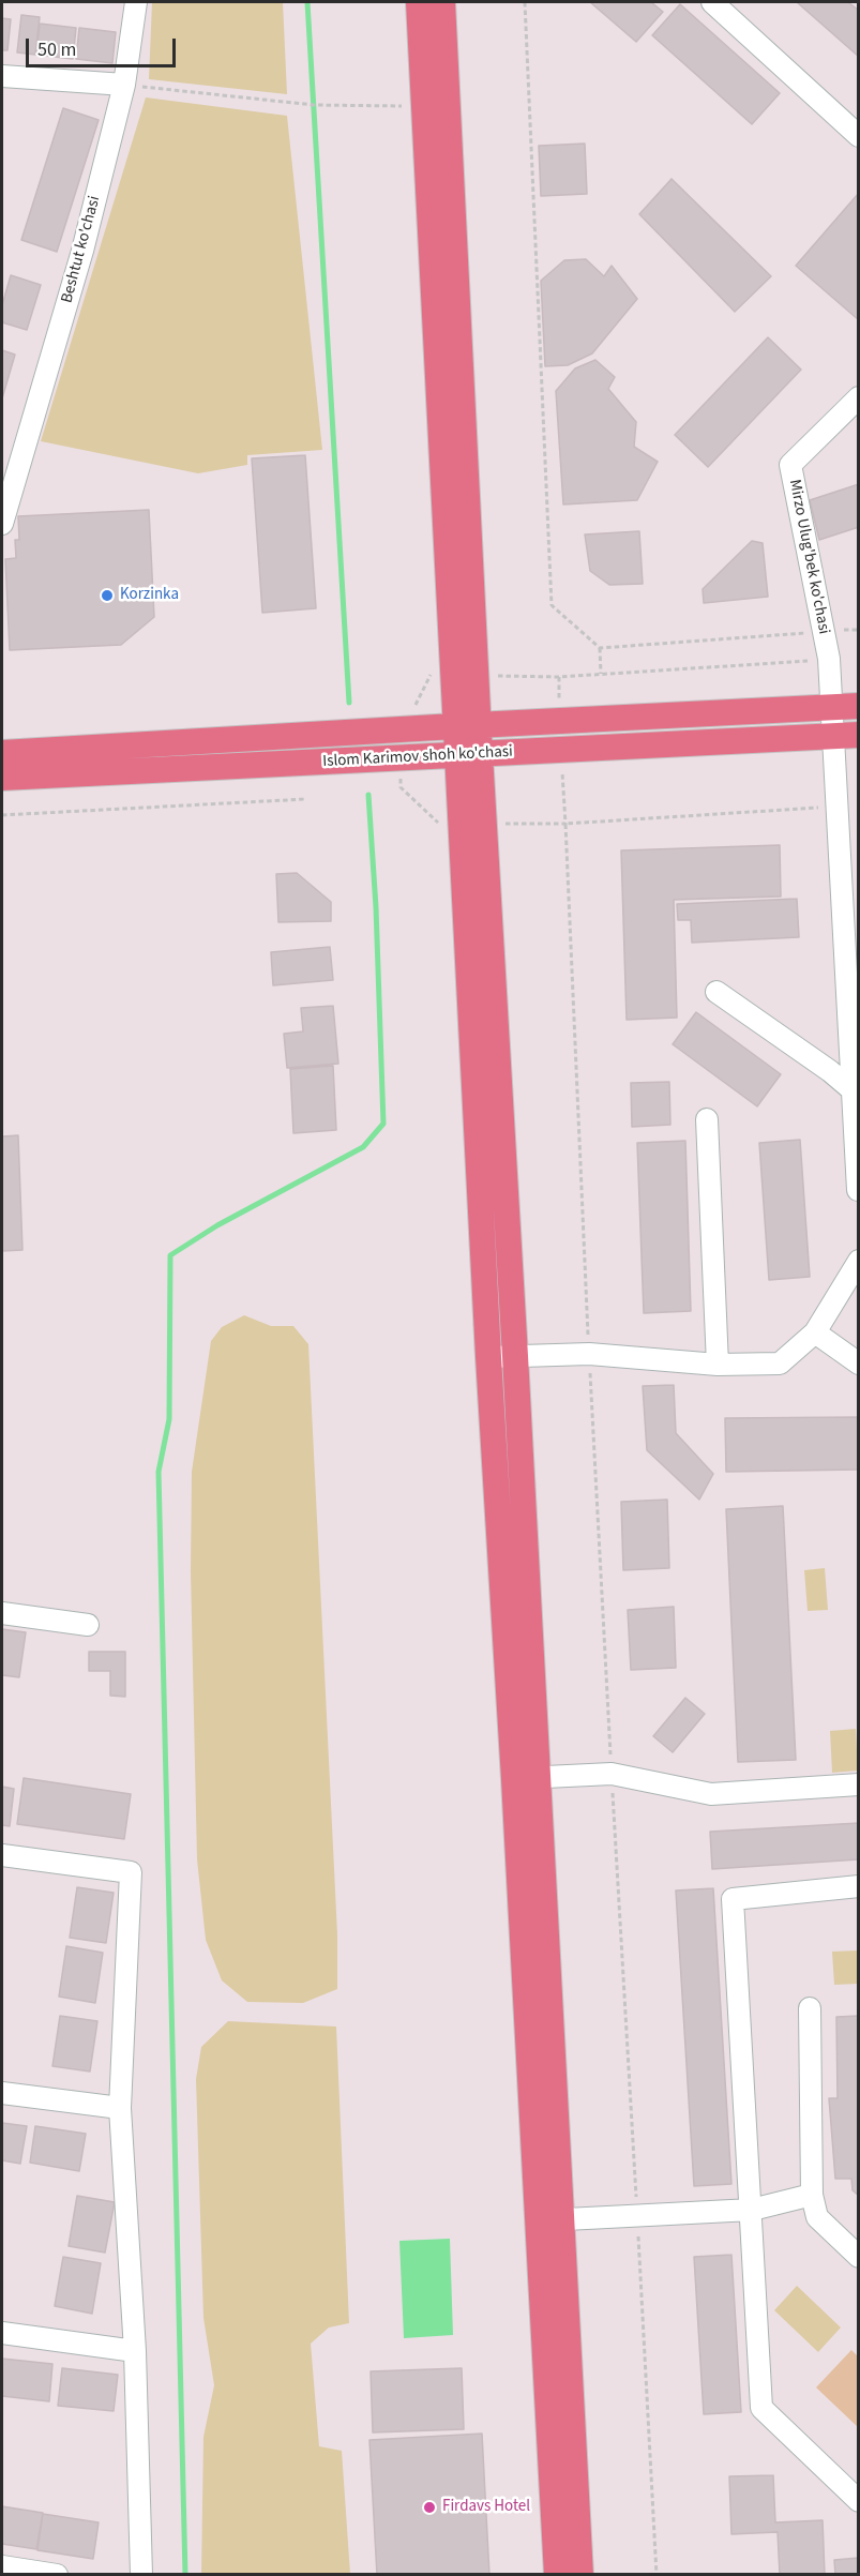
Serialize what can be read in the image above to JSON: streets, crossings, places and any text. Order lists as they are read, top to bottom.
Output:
{
  "streets": {
    "main road": ["Islom Karimov shoh ko'chasi"],
    "street": ["Beshtut ko'chasi", "Mirzo Ulug'bek ko'chasi"]
  },
  "crossings": [
    ["Mirzo Ulug'bek ko'chasi", "Islom Karimov shoh ko'chasi"]
  ],
  "places": ["Korzinka", "Firdavs Hotel"],
  "scale_bar": "50 m"
}
